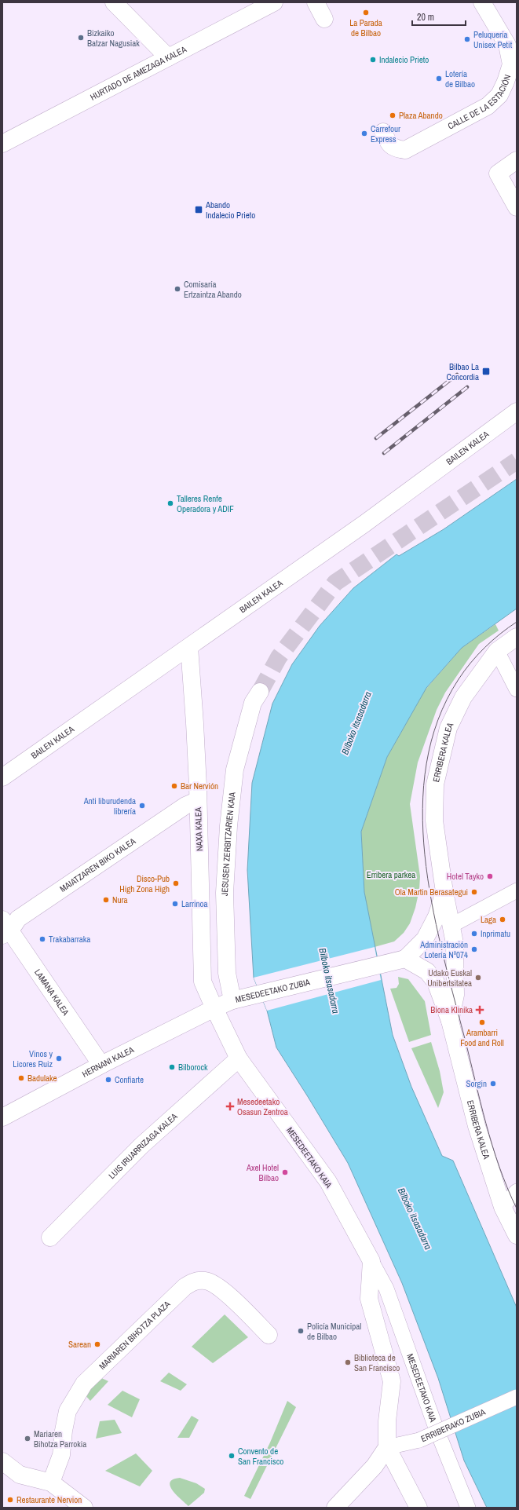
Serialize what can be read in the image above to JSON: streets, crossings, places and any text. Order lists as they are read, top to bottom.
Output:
{
  "streets": {
    "street": [
      "HURTADO DE AMEZAGA KALEA",
      "CALLE DE LA ESTACIÓN",
      "BAILEN KALEA",
      "ERRIBERA KALEA",
      "NAXA KALEA",
      "JESUSEN ZERBITZARIEN KAIA",
      "MAIATZAREN BIKO KALEA",
      "MESEDEETAKO ZUBIA",
      "LAMANA KALEA",
      "HERNANI KALEA",
      "LUIS IRUARRIZAGA KALEA",
      "MESEDEETAKO KAIA",
      "MARIAREN BIHOTZA PLAZA",
      "ERRIBERAKO ZUBIA"
    ]
  },
  "crossings": [
    ["BAILEN KALEA", "NAXA KALEA"],
    ["ERRIBERA KALEA", "MESEDEETAKO ZUBIA"],
    ["NAXA KALEA", "MAIATZAREN BIKO KALEA"],
    ["NAXA KALEA", "MESEDEETAKO ZUBIA"],
    ["NAXA KALEA", "HERNANI KALEA"],
    ["NAXA KALEA", "MESEDEETAKO KAIA"],
    ["JESUSEN ZERBITZARIEN KAIA", "MESEDEETAKO ZUBIA"],
    ["MAIATZAREN BIKO KALEA", "LAMANA KALEA"],
    ["MESEDEETAKO ZUBIA", "HERNANI KALEA"],
    ["MESEDEETAKO ZUBIA", "MESEDEETAKO KAIA"],
    ["LAMANA KALEA", "HERNANI KALEA"],
    ["HERNANI KALEA", "MESEDEETAKO KAIA"],
    ["LUIS IRUARRIZAGA KALEA", "MESEDEETAKO KAIA"]
  ],
  "water": ["Bilboko itsasadarra"],
  "parks": ["Erribera parkea"],
  "places": {
    "other": [
      "La Parada de Bilbao",
      "Bizkaiko Batzar Nagusiak",
      "Peluquería Unisex Petit",
      "Indalecio Prieto",
      "Lotería de Bilbao",
      "Plaza Abando",
      "Carrefour Express",
      "Comisaría Ertzaintza Abando",
      "Talleres Renfe Operadora y ADIF",
      "Bar Nervión",
      "Anti liburudenda librería",
      "Hotel Tayko",
      "Disco-Pub High Zona High",
      "Ola Martin Berasategui",
      "Nura",
      "Larrinoa",
      "Laga",
      "Inprimatu",
      "Trakabarraka",
      "Administración Lotería Nº074",
      "Udako Euskal Unibertsitatea",
      "Arambarri Food and Roll",
      "Vinos y Licores Ruiz",
      "Bilborock",
      "Badulake",
      "Confiarte",
      "Sorgin",
      "Axel Hotel Bilbao",
      "Policía Municipal de Bilbao",
      "Sarean",
      "Biblioteca de San Francisco",
      "Mariaren Bihotza Parrokia",
      "Convento de San Francisco",
      "Restaurante Nervion"
    ],
    "transit": ["Abando Indalecio Prieto", "Bilbao La Concordia"],
    "health": ["Biona Klinika", "Mesedeetako Osasun Zentroa"]
  },
  "scale_bar": "20 m"
}
